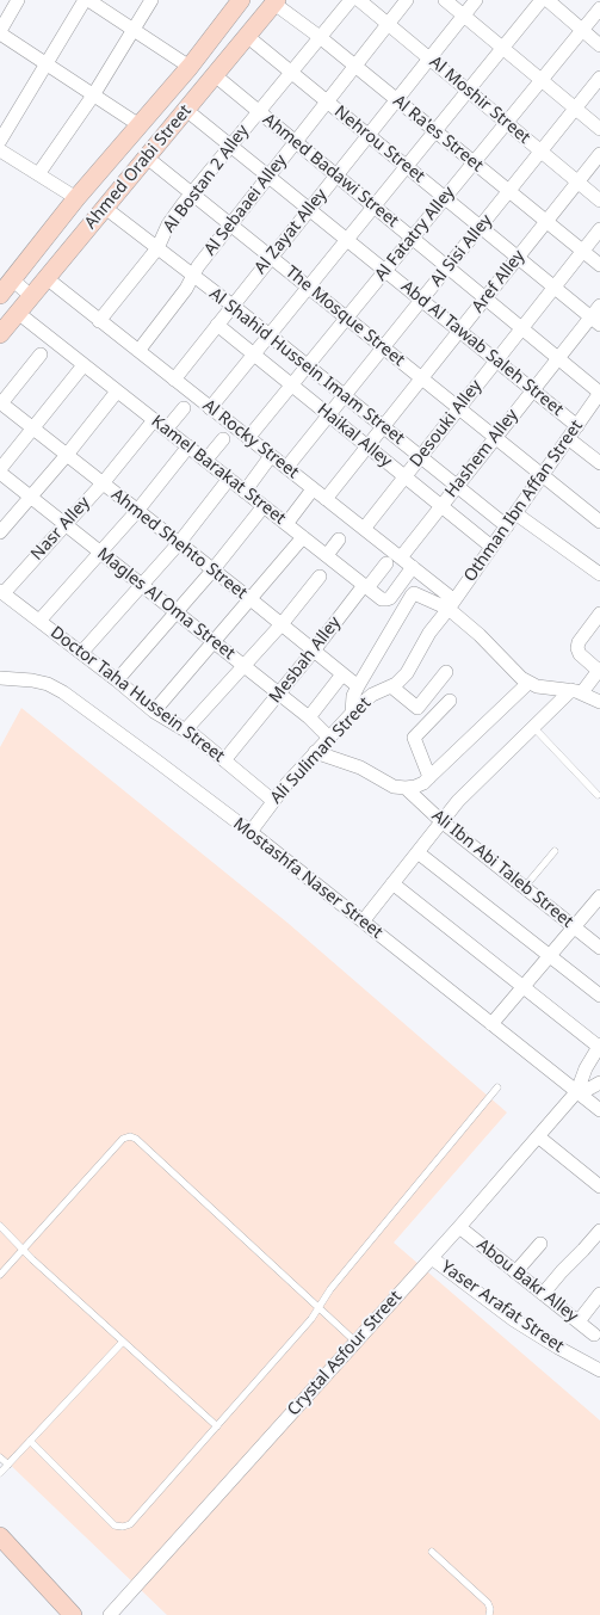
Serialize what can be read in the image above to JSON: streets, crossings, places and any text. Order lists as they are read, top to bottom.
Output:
{
  "streets": {
    "street": [
      "Al Moshir Street",
      "Al Ra'es Street",
      "Nehrou Street",
      "Ahmed Orabi Street",
      "Ahmed Badawi Street",
      "Al Bostan 2 Alley",
      "Al Sebaaei Alley",
      "Al Zayat Alley",
      "Al Fatatry Alley",
      "Al Sisi Alley",
      "Aref Alley",
      "The Mosque Street",
      "Abd Al Tawab Saleh Street",
      "Al Shahid Hussein Imam Street",
      "Desouki Alley",
      "Haikal Alley",
      "Al Rocky Street",
      "Hashem Alley",
      "Kamel Barakat Street",
      "Othman Ibn Affan Street",
      "Nasr Alley",
      "Ahmed Shehto Street",
      "Magles Al Oma Street",
      "Mesbah Alley",
      "Doctor Taha Hussein Street",
      "Ali Suliman Street",
      "Ali Ibn Abi Taleb Street",
      "Mostashfa Naser Street",
      "Abou Bakr Alley",
      "Yaser Arafat Street",
      "Crystal Asfour Street"
    ]
  },
  "crossings": [
    ["Al Moshir Street", "Al Sebaaei Alley"],
    ["Al Moshir Street", "Al Zayat Alley"],
    ["Al Moshir Street", "Al Fatatry Alley"],
    ["Al Moshir Street", "Al Sisi Alley"],
    ["Al Moshir Street", "Aref Alley"],
    ["Al Ra'es Street", "Ahmed Orabi Street"],
    ["Al Ra'es Street", "Al Bostan 2 Alley"],
    ["Al Ra'es Street", "Al Sebaaei Alley"],
    ["Al Ra'es Street", "Al Zayat Alley"],
    ["Al Ra'es Street", "Al Fatatry Alley"],
    ["Al Ra'es Street", "Al Sisi Alley"],
    ["Al Ra'es Street", "Aref Alley"],
    ["Al Ra'es Street", "Desouki Alley"],
    ["Nehrou Street", "Ahmed Orabi Street"],
    ["Nehrou Street", "Al Bostan 2 Alley"],
    ["Nehrou Street", "Al Sebaaei Alley"],
    ["Nehrou Street", "Al Zayat Alley"],
    ["Nehrou Street", "Al Fatatry Alley"],
    ["Nehrou Street", "Al Sisi Alley"],
    ["Nehrou Street", "Aref Alley"],
    ["Nehrou Street", "Desouki Alley"],
    ["Nehrou Street", "Hashem Alley"],
    ["Ahmed Orabi Street", "Ahmed Badawi Street"],
    ["Ahmed Orabi Street", "The Mosque Street"],
    ["Ahmed Orabi Street", "Abd Al Tawab Saleh Street"],
    ["Ahmed Orabi Street", "Al Shahid Hussein Imam Street"],
    ["Ahmed Orabi Street", "Al Rocky Street"],
    ["Ahmed Orabi Street", "Kamel Barakat Street"],
    ["Ahmed Badawi Street", "Al Bostan 2 Alley"],
    ["Ahmed Badawi Street", "Al Sebaaei Alley"],
    ["Ahmed Badawi Street", "Al Zayat Alley"],
    ["Ahmed Badawi Street", "Al Fatatry Alley"],
    ["Ahmed Badawi Street", "Al Sisi Alley"],
    ["Ahmed Badawi Street", "Aref Alley"],
    ["Ahmed Badawi Street", "Desouki Alley"],
    ["Ahmed Badawi Street", "Hashem Alley"],
    ["Ahmed Badawi Street", "Othman Ibn Affan Street"],
    ["Al Bostan 2 Alley", "The Mosque Street"],
    ["Al Bostan 2 Alley", "Abd Al Tawab Saleh Street"],
    ["Al Bostan 2 Alley", "Al Shahid Hussein Imam Street"],
    ["Al Bostan 2 Alley", "Al Rocky Street"],
    ["Al Sebaaei Alley", "The Mosque Street"],
    ["Al Sebaaei Alley", "Abd Al Tawab Saleh Street"],
    ["Al Sebaaei Alley", "Al Shahid Hussein Imam Street"],
    ["Al Sebaaei Alley", "Al Rocky Street"],
    ["Al Zayat Alley", "The Mosque Street"],
    ["Al Zayat Alley", "Abd Al Tawab Saleh Street"],
    ["Al Zayat Alley", "Al Shahid Hussein Imam Street"],
    ["Al Zayat Alley", "Haikal Alley"],
    ["Al Zayat Alley", "Al Rocky Street"],
    ["Al Fatatry Alley", "The Mosque Street"],
    ["Al Fatatry Alley", "Abd Al Tawab Saleh Street"],
    ["Al Fatatry Alley", "Al Shahid Hussein Imam Street"],
    ["Al Fatatry Alley", "Haikal Alley"],
    ["Al Fatatry Alley", "Al Rocky Street"],
    ["Al Sisi Alley", "The Mosque Street"],
    ["Al Sisi Alley", "Abd Al Tawab Saleh Street"],
    ["Al Sisi Alley", "Al Shahid Hussein Imam Street"],
    ["Al Sisi Alley", "Haikal Alley"],
    ["Al Sisi Alley", "Al Rocky Street"],
    ["Aref Alley", "The Mosque Street"],
    ["Aref Alley", "Abd Al Tawab Saleh Street"],
    ["Aref Alley", "Al Shahid Hussein Imam Street"],
    ["Aref Alley", "Haikal Alley"],
    ["Aref Alley", "Al Rocky Street"],
    ["The Mosque Street", "Desouki Alley"],
    ["The Mosque Street", "Hashem Alley"],
    ["The Mosque Street", "Othman Ibn Affan Street"],
    ["Abd Al Tawab Saleh Street", "Desouki Alley"],
    ["Abd Al Tawab Saleh Street", "Hashem Alley"],
    ["Abd Al Tawab Saleh Street", "Othman Ibn Affan Street"],
    ["Al Shahid Hussein Imam Street", "Desouki Alley"],
    ["Al Shahid Hussein Imam Street", "Hashem Alley"],
    ["Al Shahid Hussein Imam Street", "Othman Ibn Affan Street"],
    ["Desouki Alley", "Haikal Alley"],
    ["Desouki Alley", "Al Rocky Street"],
    ["Haikal Alley", "Hashem Alley"],
    ["Haikal Alley", "Othman Ibn Affan Street"],
    ["Al Rocky Street", "Hashem Alley"],
    ["Al Rocky Street", "Kamel Barakat Street"],
    ["Al Rocky Street", "Othman Ibn Affan Street"],
    ["Al Rocky Street", "Ali Suliman Street"],
    ["Kamel Barakat Street", "Nasr Alley"],
    ["Kamel Barakat Street", "Mesbah Alley"],
    ["Othman Ibn Affan Street", "Ali Suliman Street"],
    ["Nasr Alley", "Ahmed Shehto Street"],
    ["Nasr Alley", "Magles Al Oma Street"],
    ["Nasr Alley", "Doctor Taha Hussein Street"],
    ["Ahmed Shehto Street", "Mesbah Alley"],
    ["Magles Al Oma Street", "Mesbah Alley"],
    ["Magles Al Oma Street", "Ali Suliman Street"],
    ["Mesbah Alley", "Doctor Taha Hussein Street"],
    ["Doctor Taha Hussein Street", "Ali Suliman Street"],
    ["Ali Suliman Street", "Mostashfa Naser Street"],
    ["Mostashfa Naser Street", "Crystal Asfour Street"],
    ["Abou Bakr Alley", "Crystal Asfour Street"],
    ["Yaser Arafat Street", "Crystal Asfour Street"]
  ]
}
